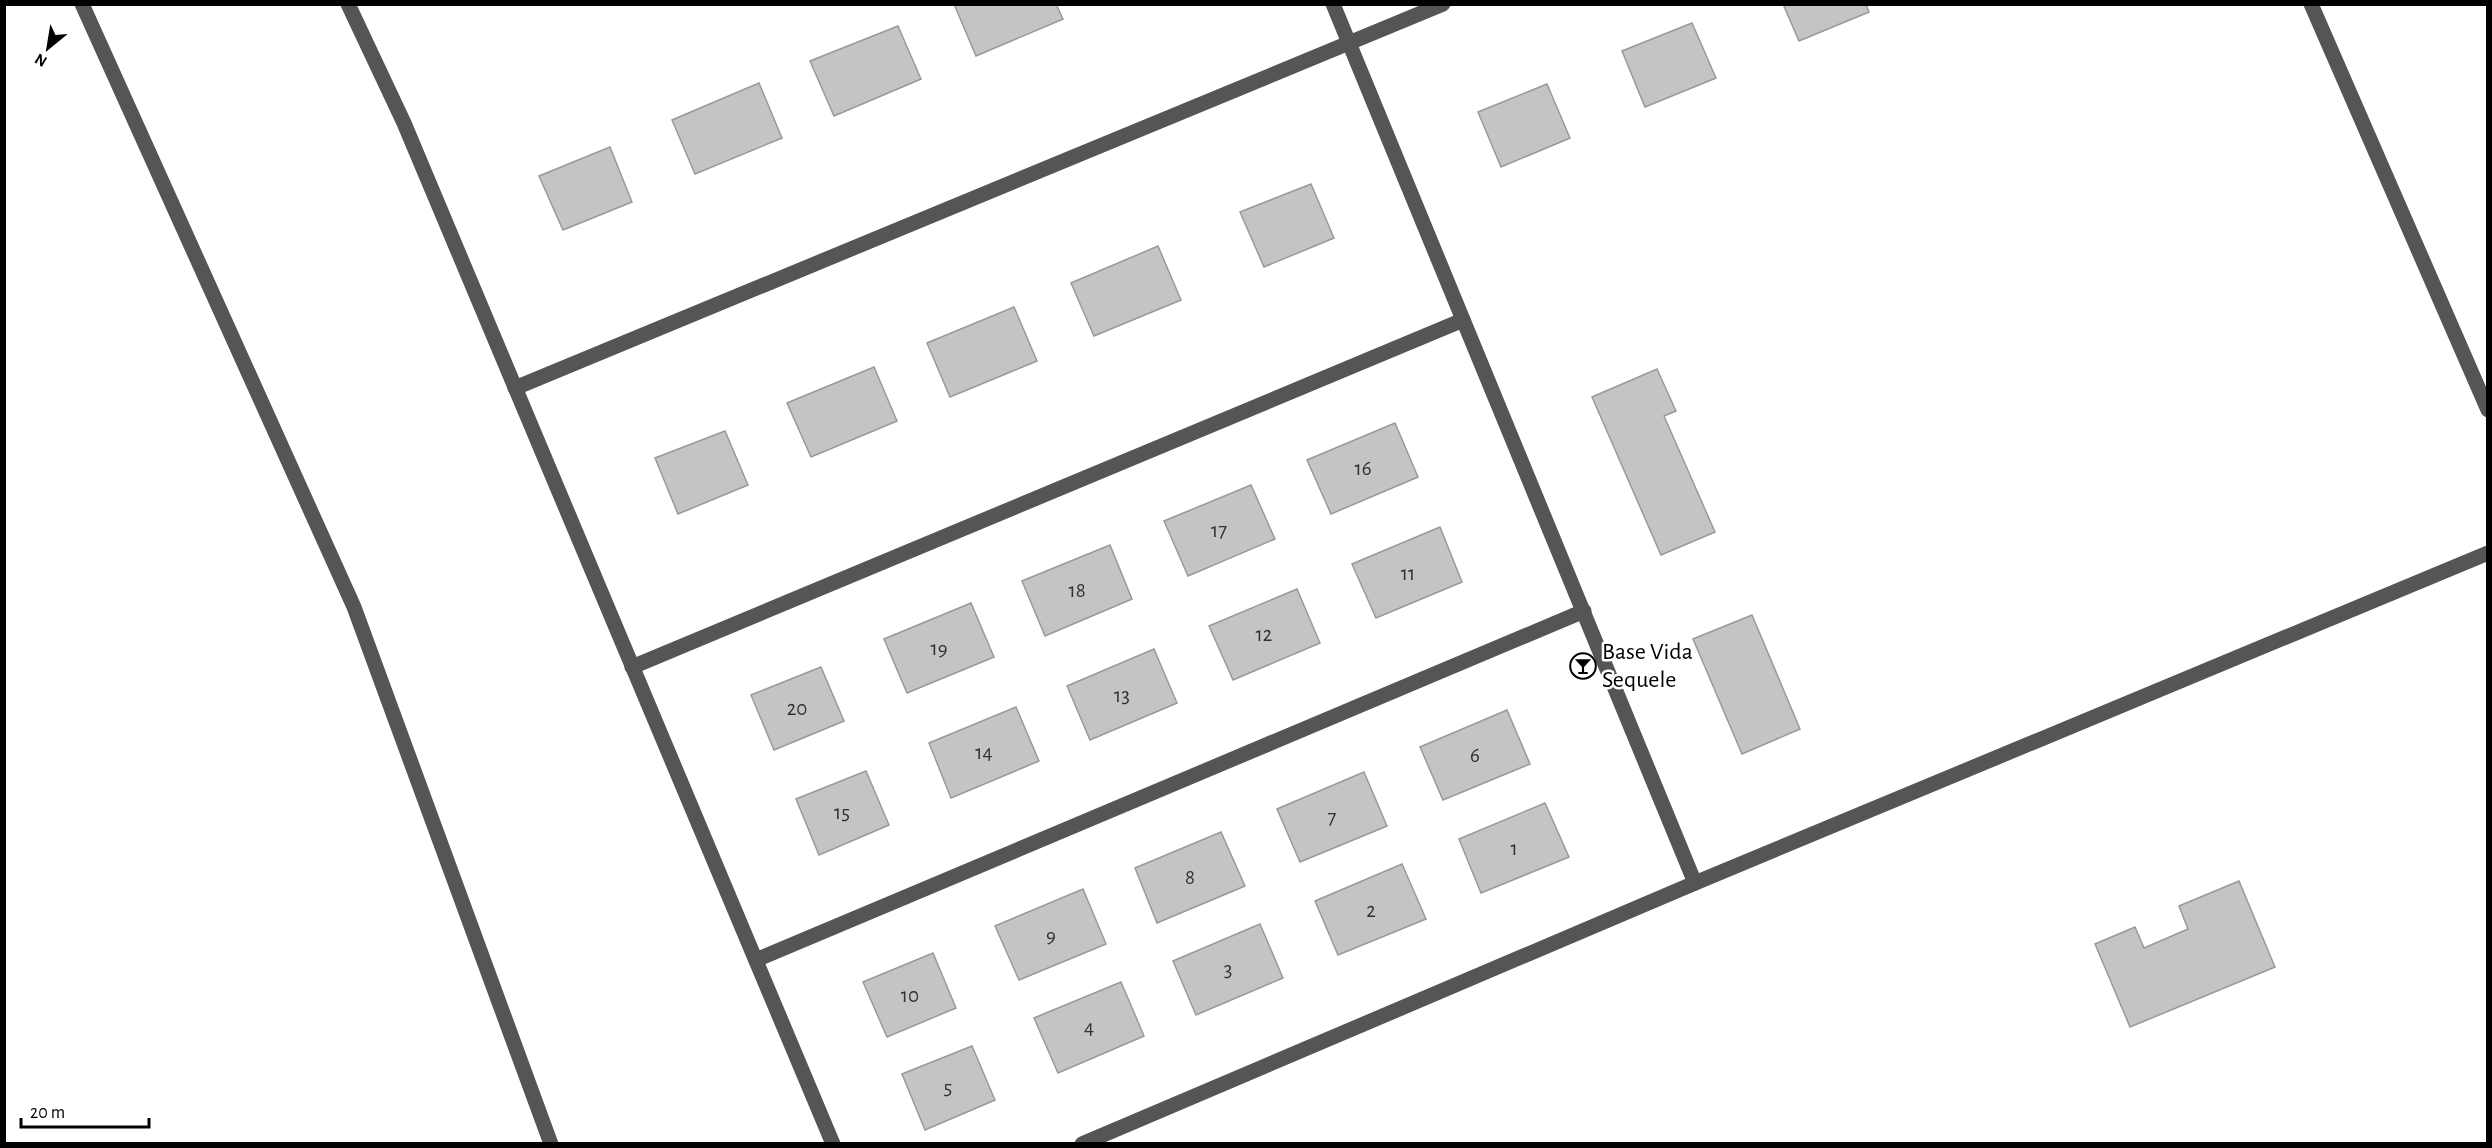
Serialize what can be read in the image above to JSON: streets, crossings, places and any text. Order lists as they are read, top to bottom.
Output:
{
  "places": {
    "bar": ["Base Vida Sequele"]
  },
  "house_numbers": [
    "16",
    "17",
    "11",
    "18",
    "12",
    "19",
    "13",
    "20",
    "14",
    "6",
    "15",
    "7",
    "1",
    "8",
    "2",
    "9",
    "3",
    "10",
    "4",
    "5"
  ],
  "scale_bar": "20 m",
  "north": "bottom left"
}
